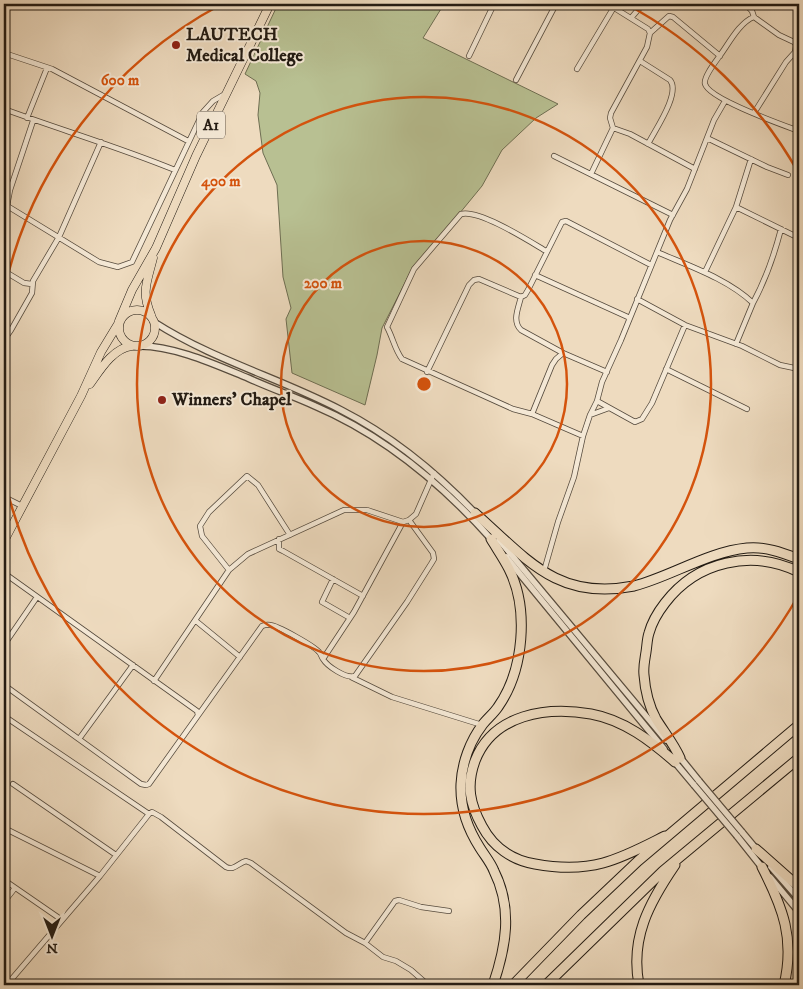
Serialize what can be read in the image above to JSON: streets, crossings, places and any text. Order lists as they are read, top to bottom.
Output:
{
  "streets": {
    "highway": ["A1"]
  },
  "places": ["LAUTECH Medical College", "Winners' Chapel"],
  "north": "bottom",
  "rings": ["600 m", "400 m", "200 m"]
}
